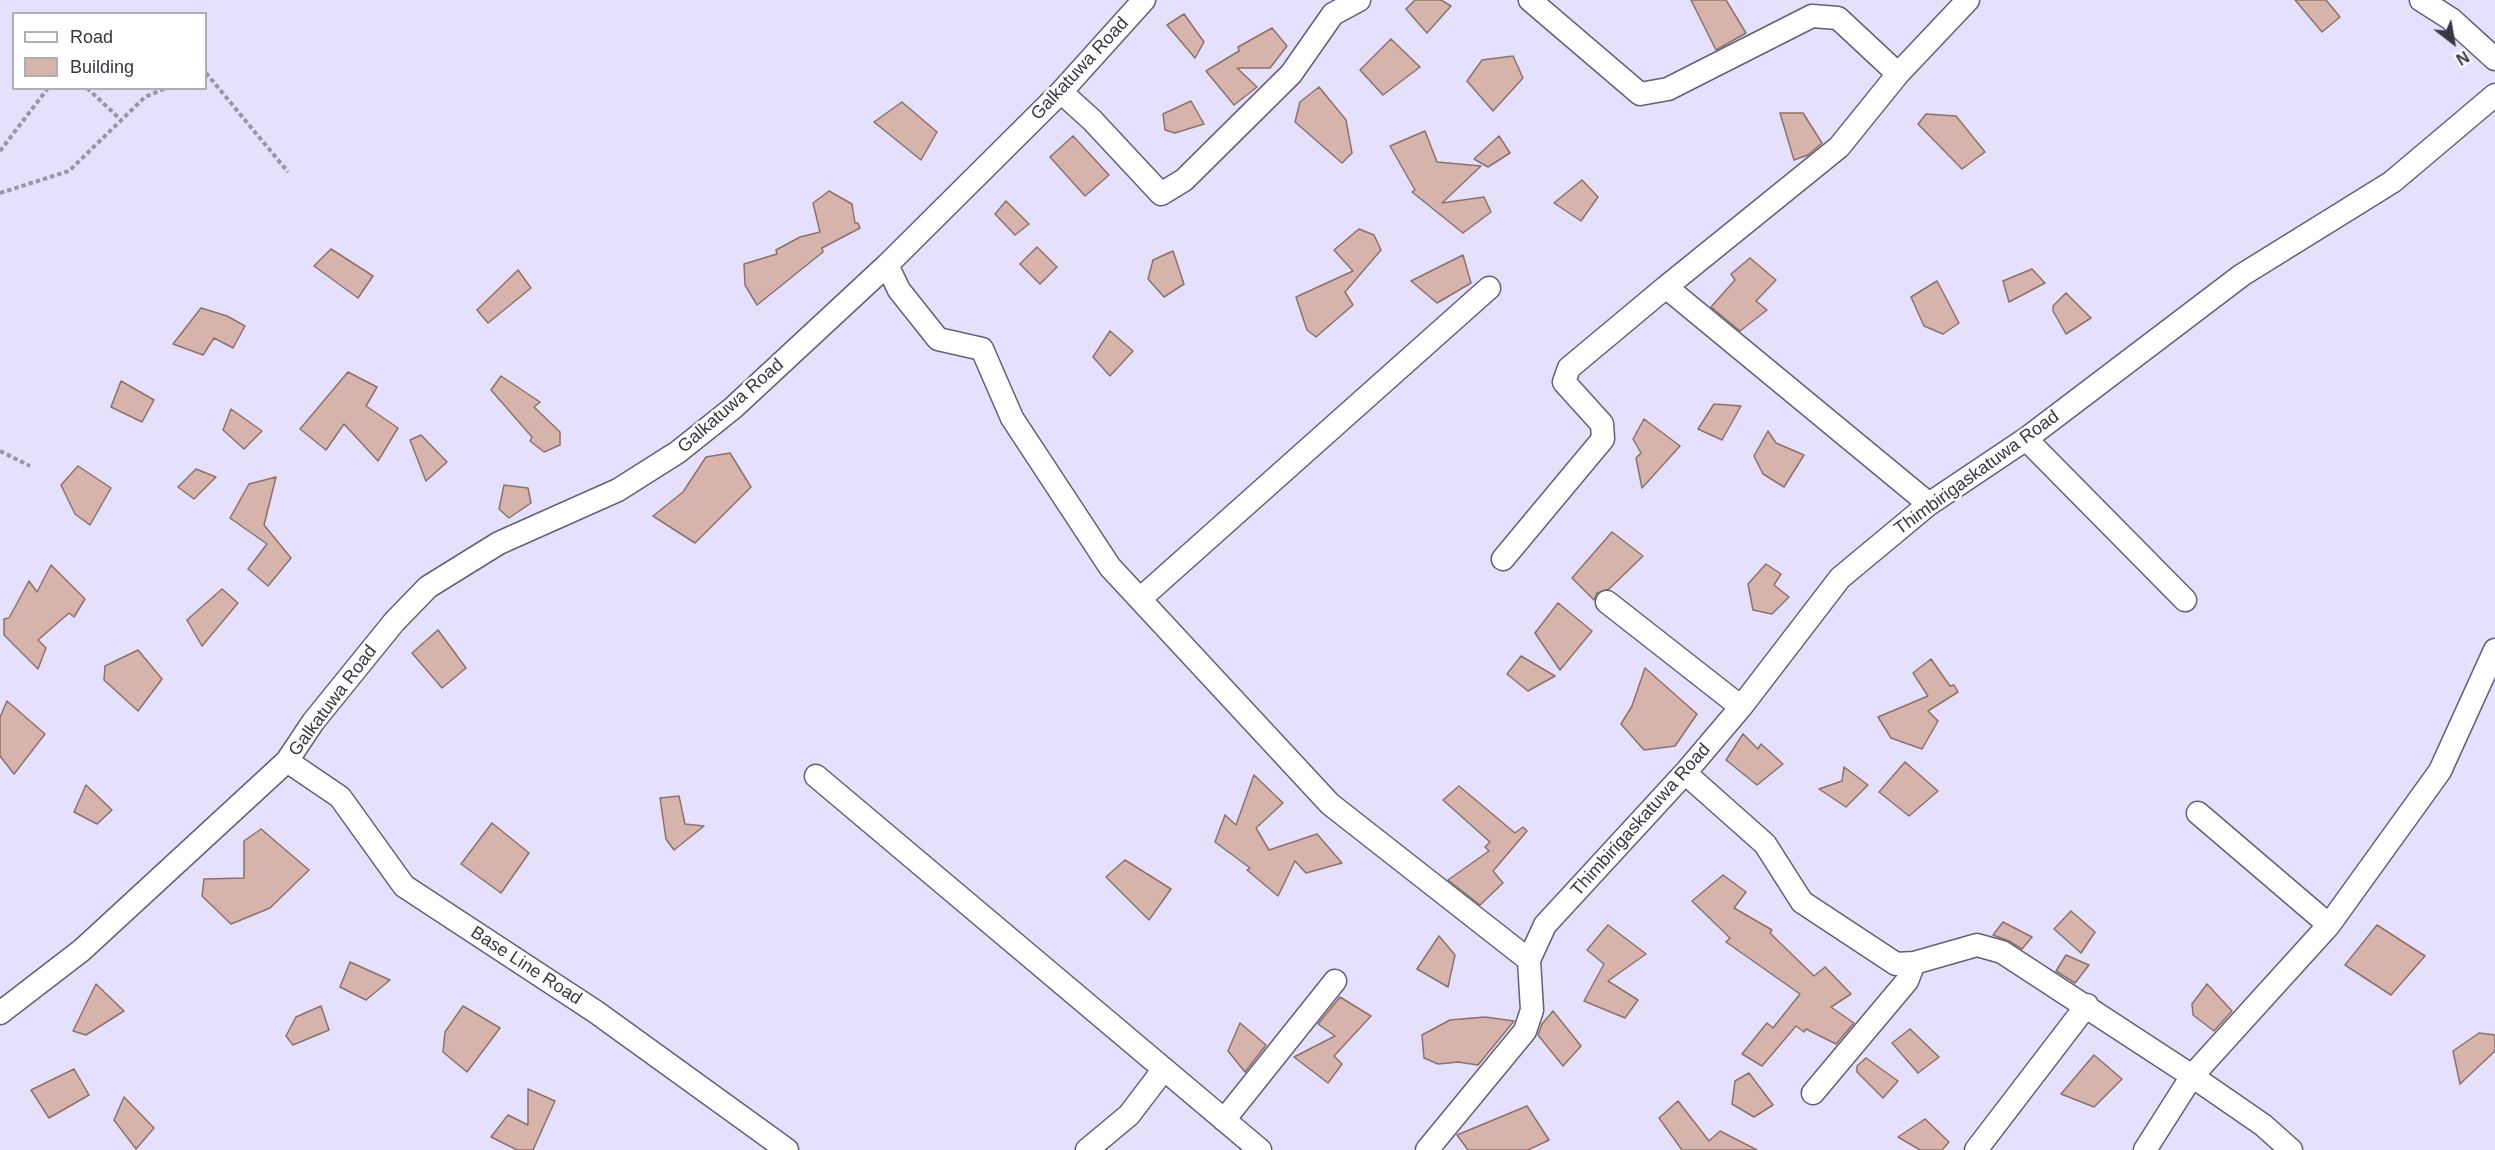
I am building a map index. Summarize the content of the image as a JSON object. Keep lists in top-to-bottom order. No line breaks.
{"streets":{"street":["Galkatuwa Road","Thimbirigaskatuwa Road","Base Line Road"]},"crossings":[["Galkatuwa Road","Base Line Road"]],"legend":["Road","Building"],"north":"bottom right"}
